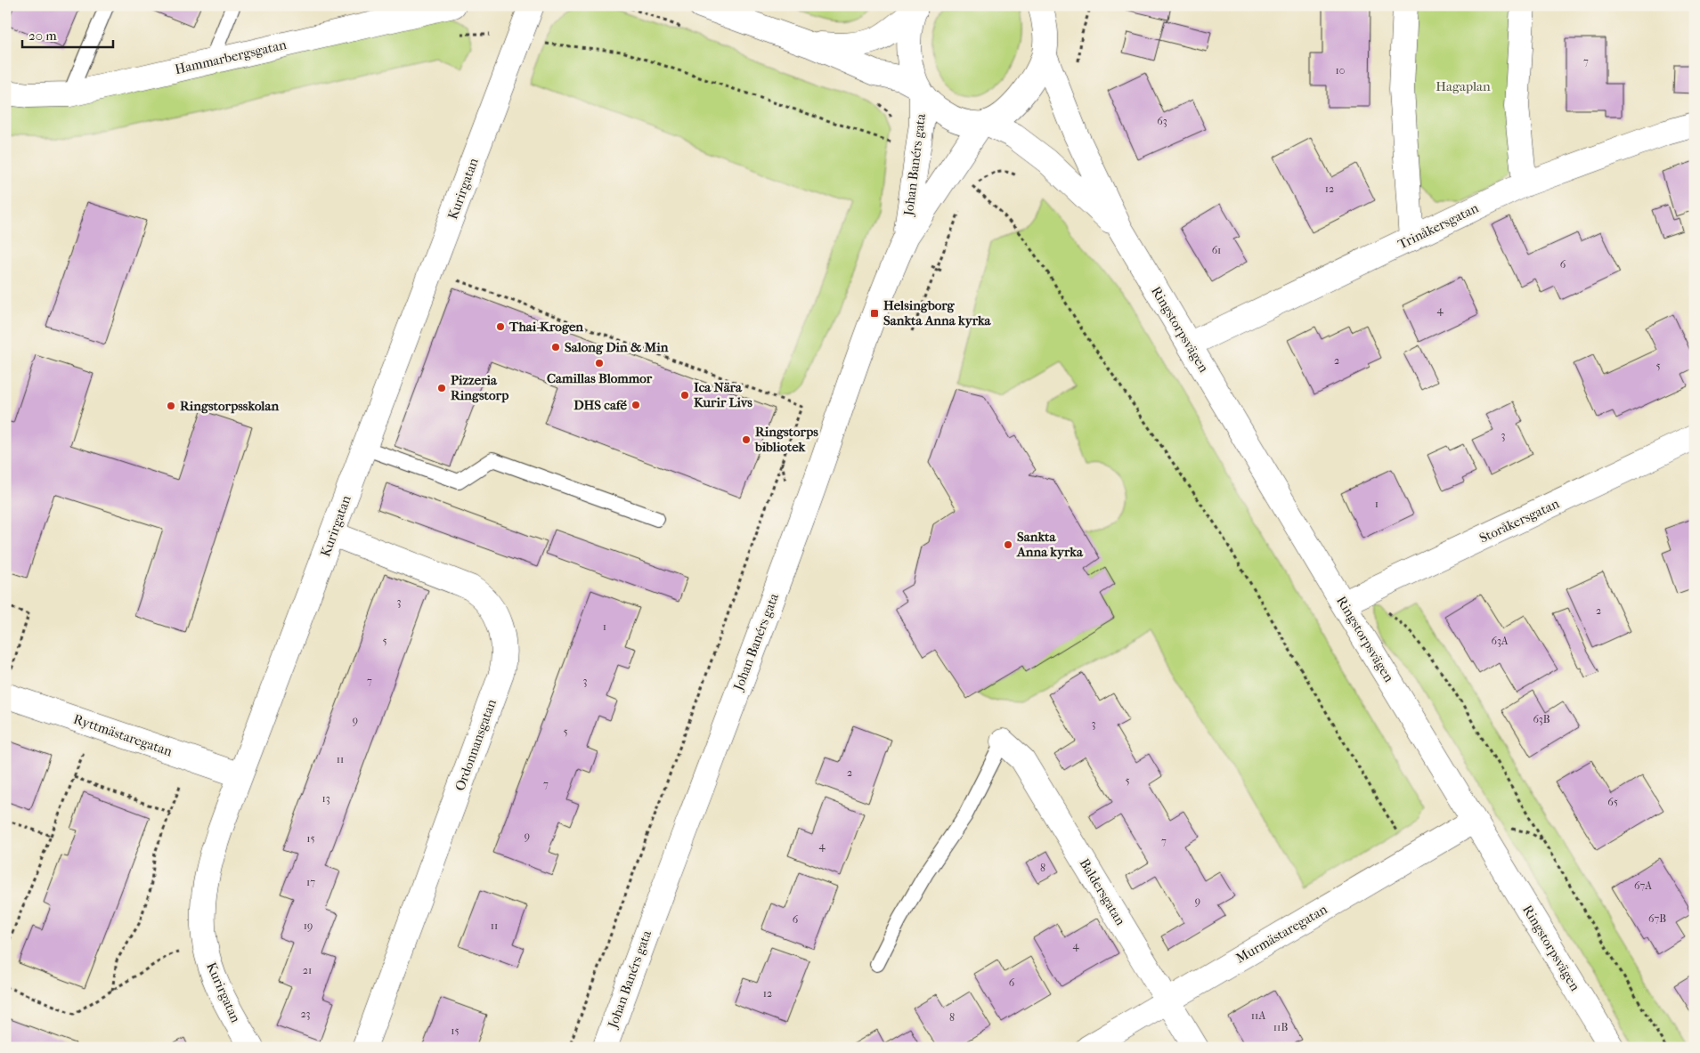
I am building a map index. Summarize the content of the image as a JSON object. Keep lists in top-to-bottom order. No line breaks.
{"streets":{"street":["Hammarbergsgatan","Johan Banérs gata","Kurirgatan","Trinåkersgatan","Ringstorpsvägen","Storåkersgatan","Ryttmästaregatan","Ordonnansgatan","Baldersgatan","Murmästaregatan"]},"crossings":[["Johan Banérs gata","Ringstorpsvägen"],["Kurirgatan","Ryttmästaregatan"],["Kurirgatan","Ordonnansgatan"],["Trinåkersgatan","Ringstorpsvägen"],["Ringstorpsvägen","Storåkersgatan"],["Ringstorpsvägen","Murmästaregatan"],["Baldersgatan","Murmästaregatan"]],"parks":["Hagaplan"],"places":{"transit":["Helsingborg Sankta Anna kyrka"],"other":["Thai-Krogen","Salong Din & Min","Camillas Blommor","Pizzeria Ringstorp","Ica Nära Kurir Livs","DHS café","Ringstorpsskolan","Ringstorps bibliotek","Sankta Anna kyrka"]},"house_numbers":["7","10","63","12","61","6","4","2","5","3","1","3","2","1","5","63A","7","3","63B","9","3","5","11","2","5","7","13","65","9","15","7","4","8","17","67A","9","67B","6","19","11","4","21","6","12","23","11A","8","11B","15"],"scale_bar":"20 m"}
